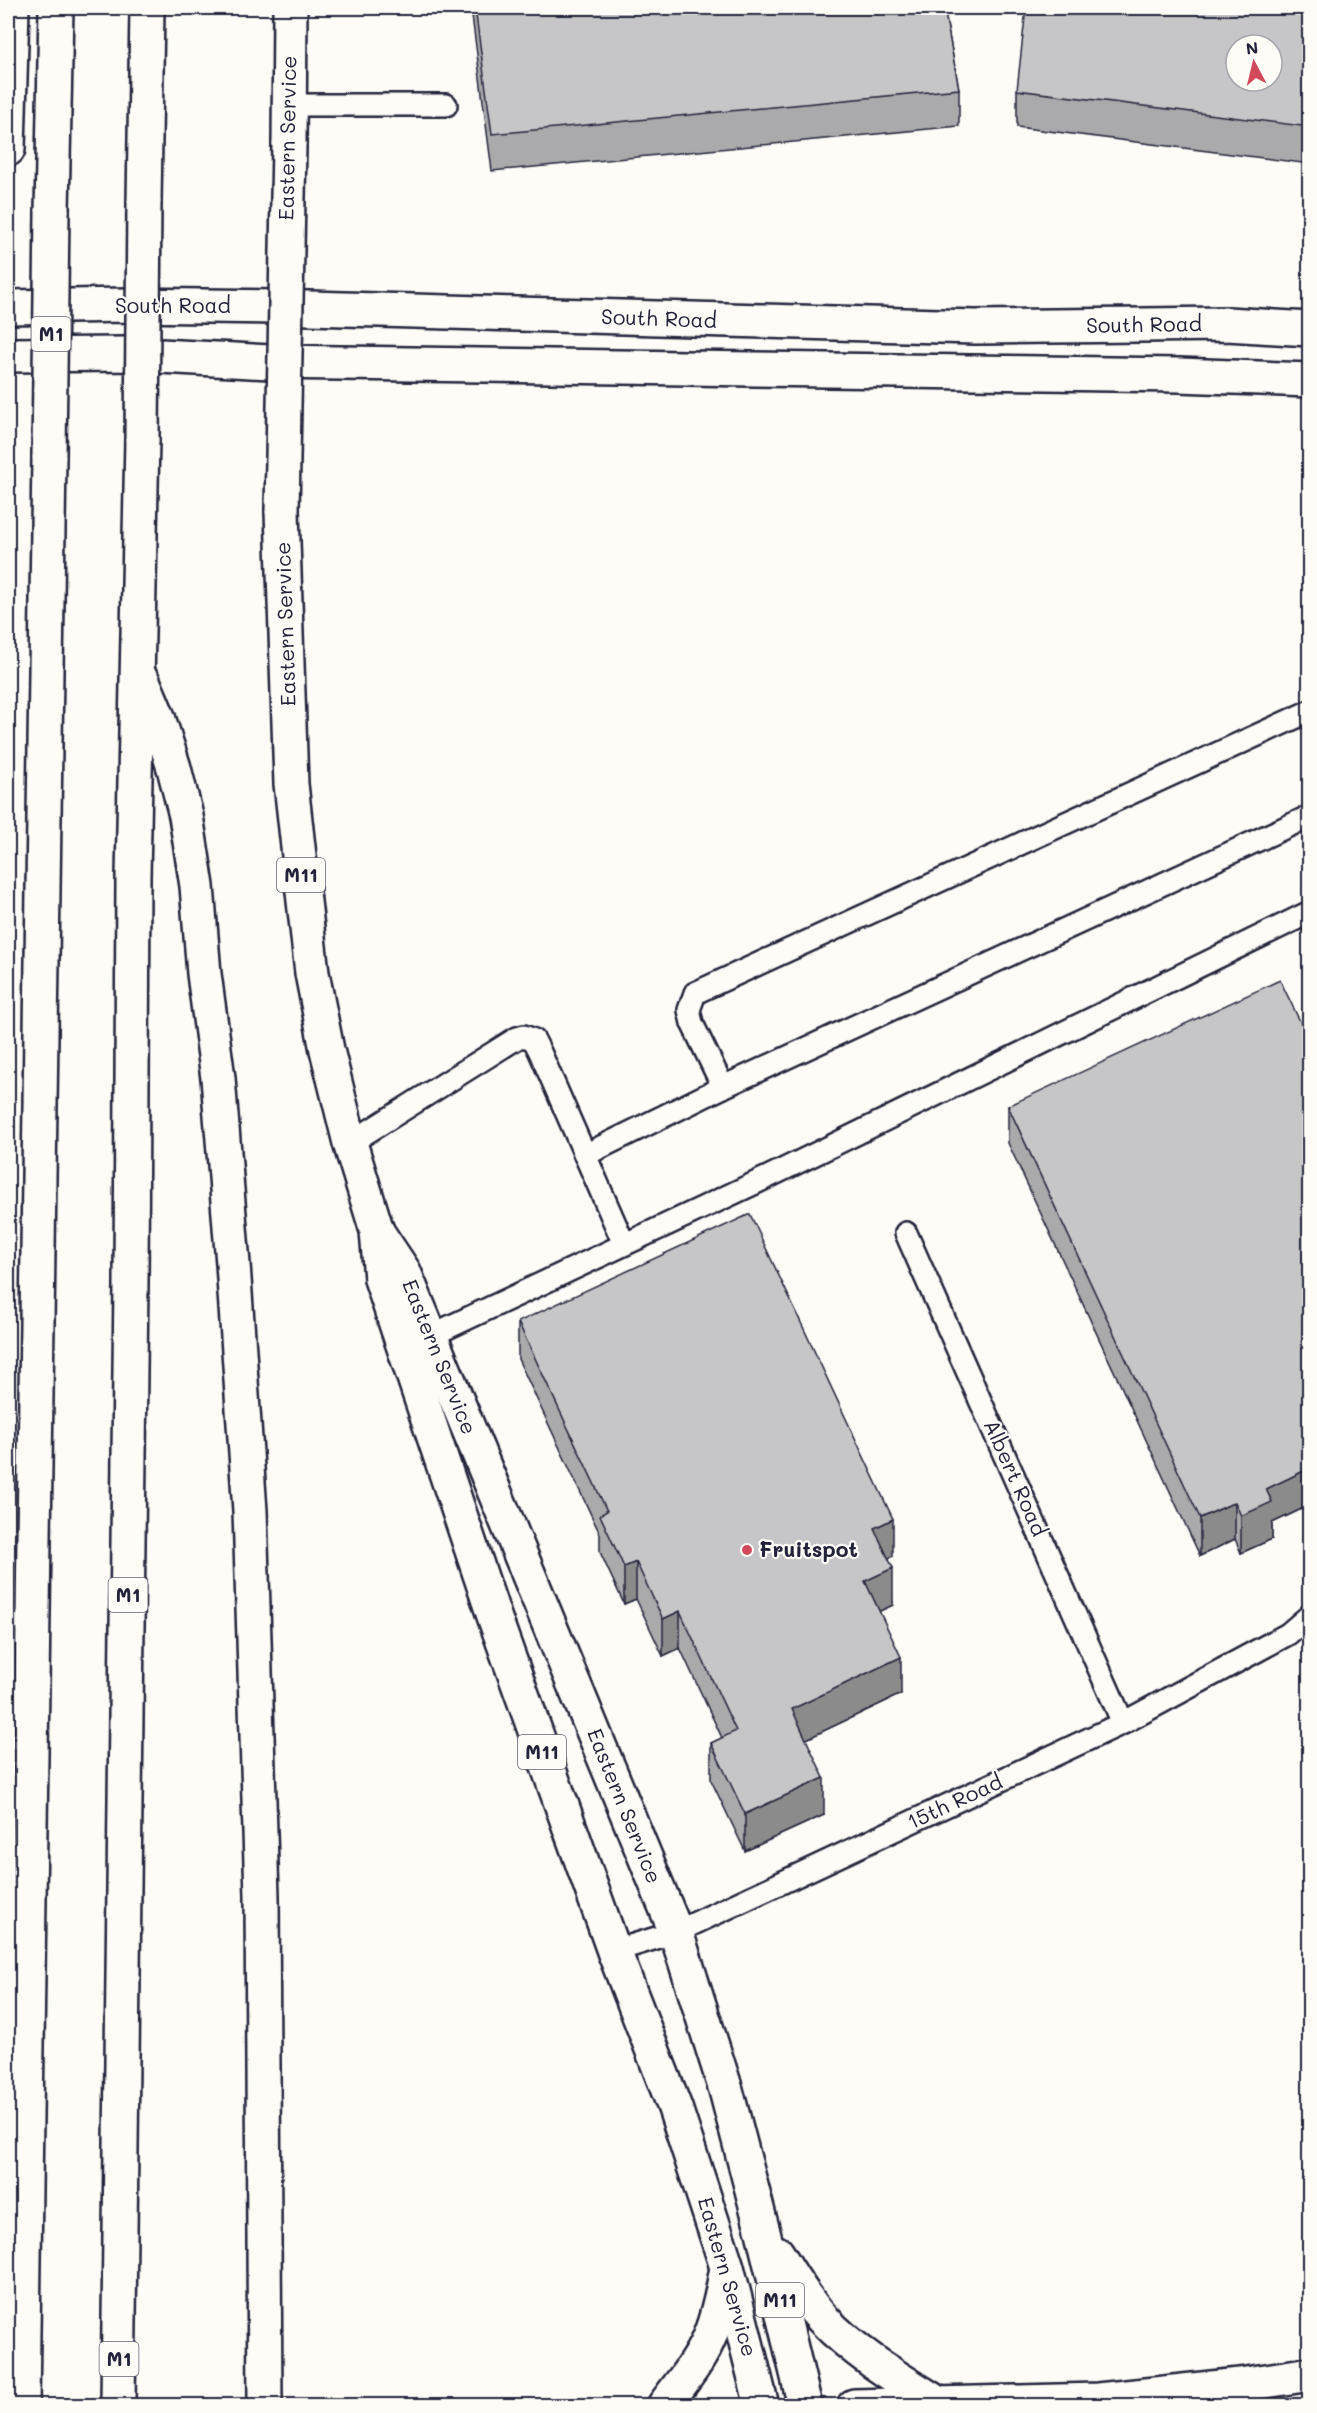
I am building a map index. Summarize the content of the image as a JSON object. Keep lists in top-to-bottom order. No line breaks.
{"streets":{"main road":["Eastern Service","South Road","M1","M11"],"lane":["Albert Road","15th Road"]},"crossings":[["Eastern Service","15th Road"],["Albert Road","15th Road"]],"places":["Fruitspot"],"north":"top"}
